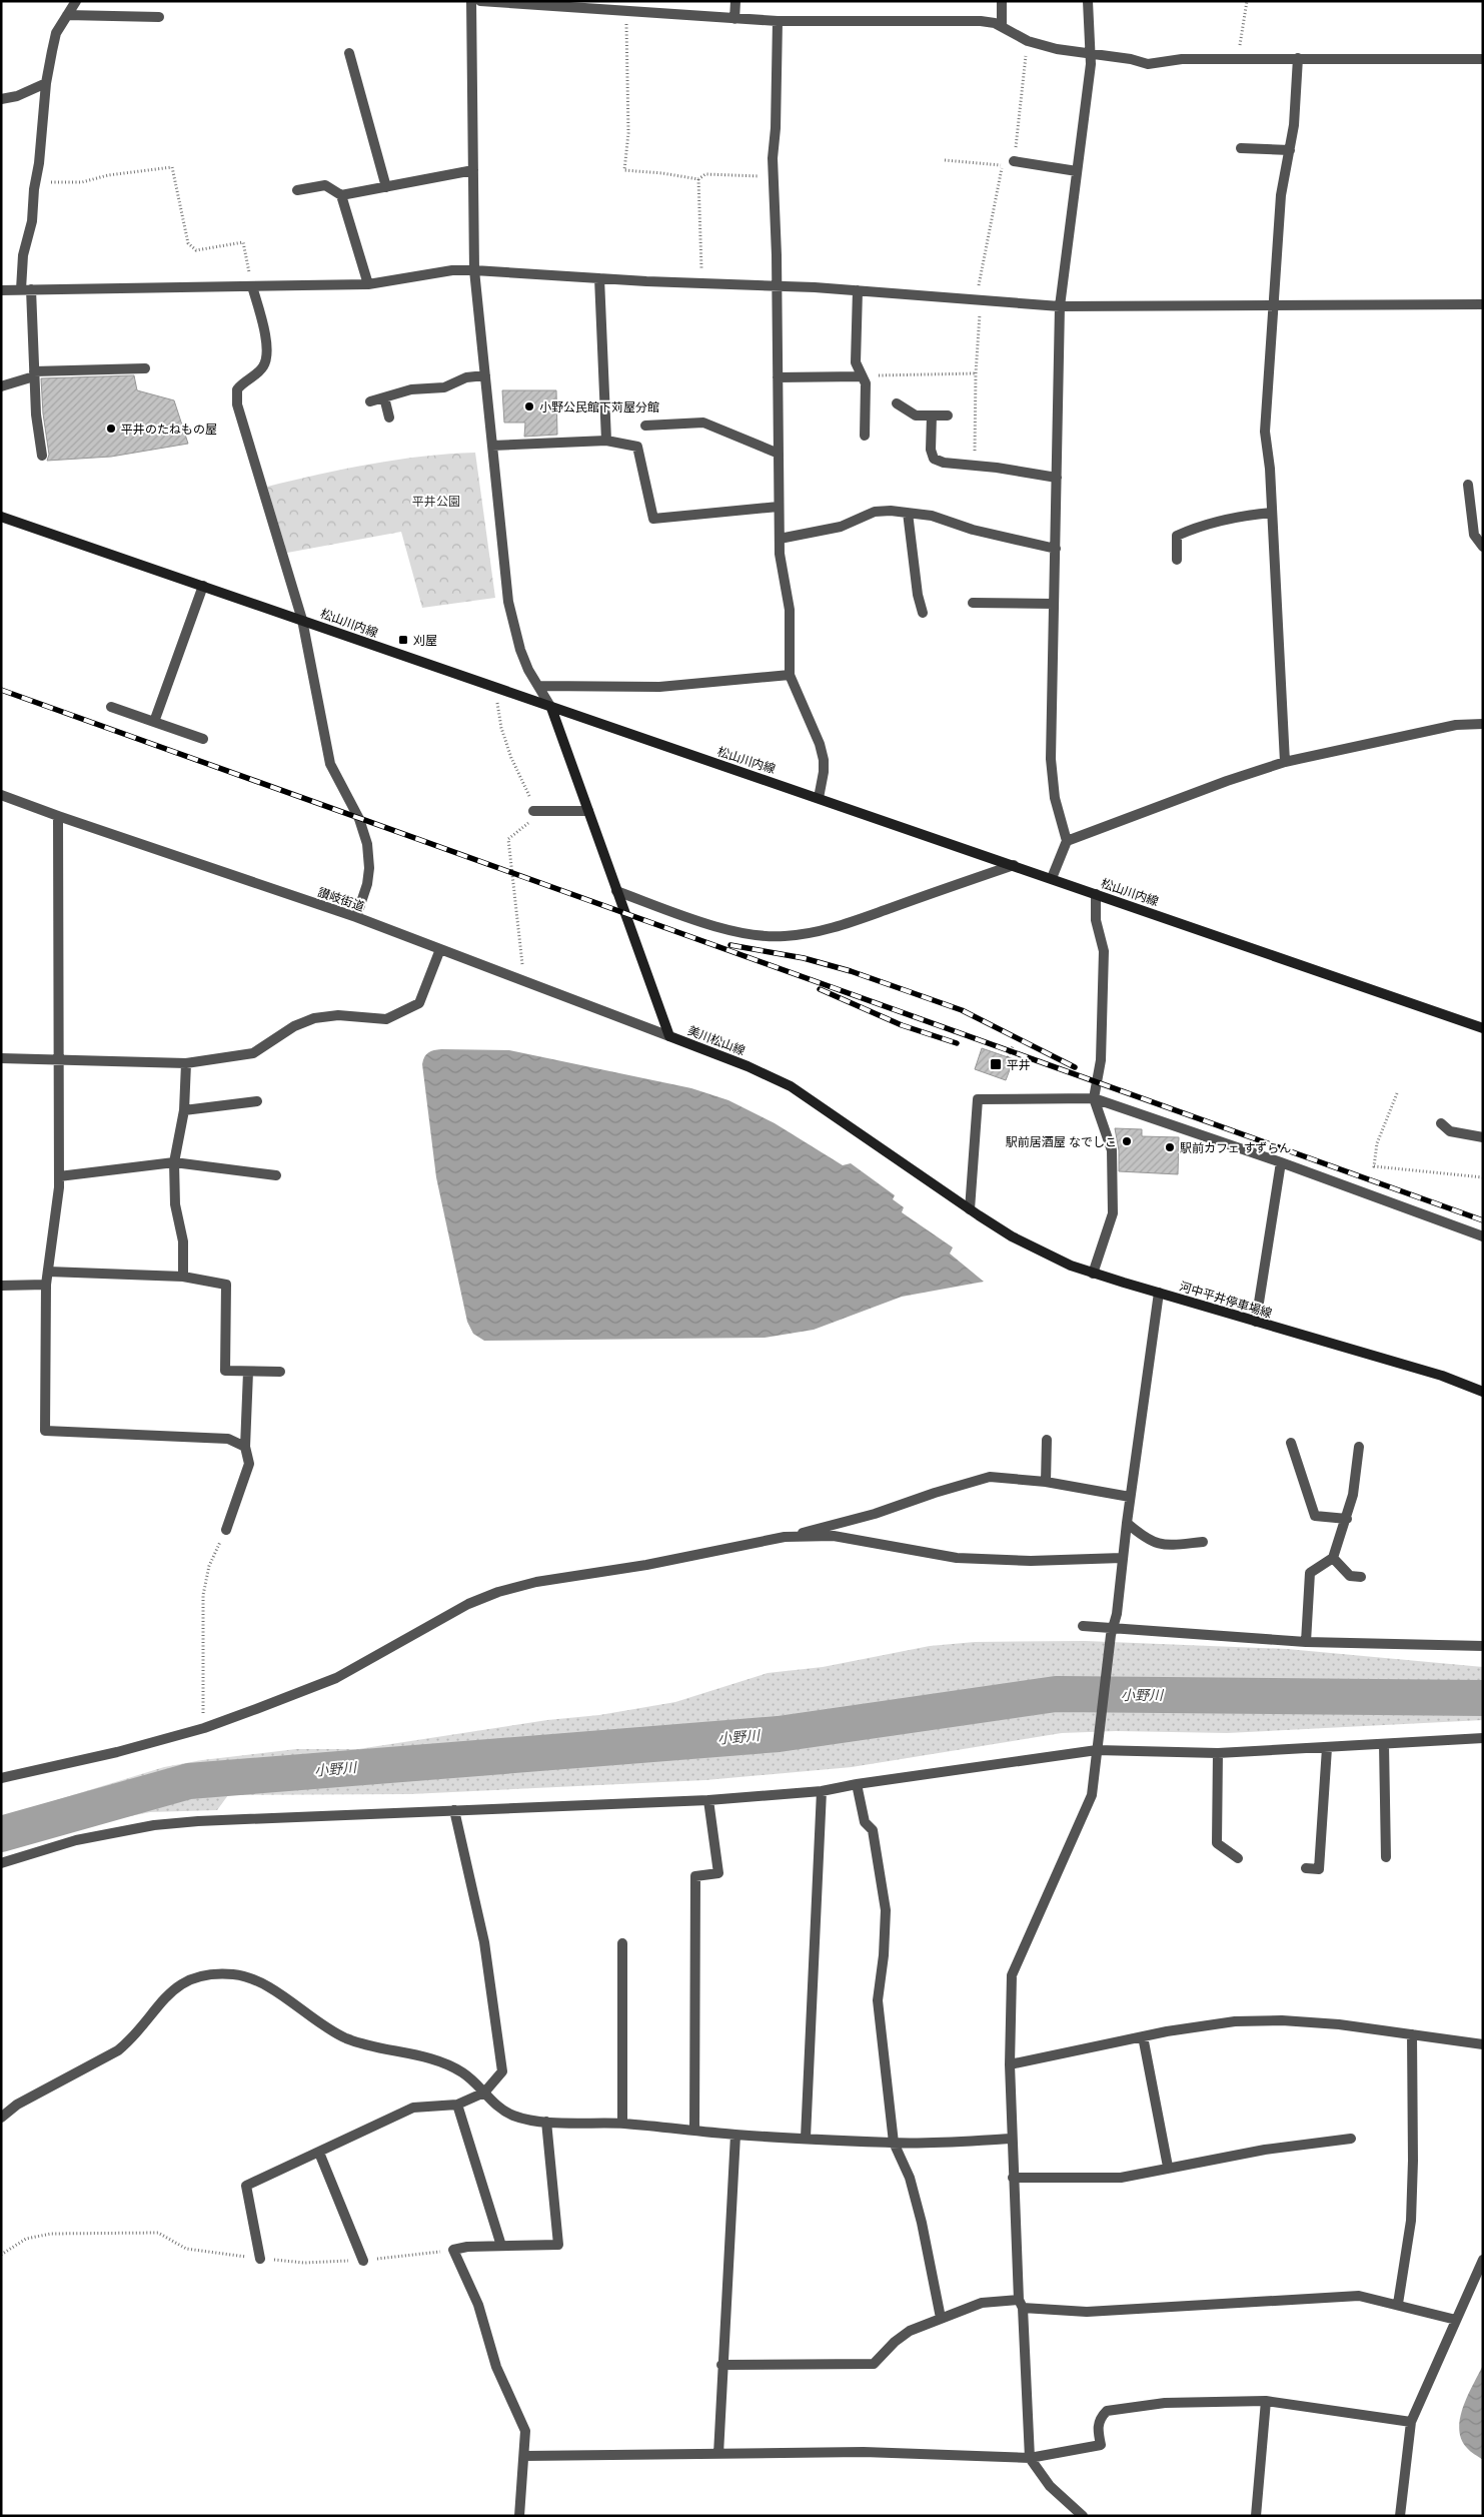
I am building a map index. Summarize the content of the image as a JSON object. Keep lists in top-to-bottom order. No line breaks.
{"streets":{"main road":["松山川内線","美川松山線","河中平井停車場線"],"street":["讃岐街道"]},"crossings":[["松山川内線","美川松山線"],["讃岐街道","美川松山線"],["美川松山線","河中平井停車場線"]],"water":["小野川"],"parks":["平井公園"],"places":{"other":["小野公民館下苅屋分館","平井のたねもの屋","駅前居酒屋 なでしこ","駅前カフェ すずらん"],"transit":["刈屋","平井"]}}
